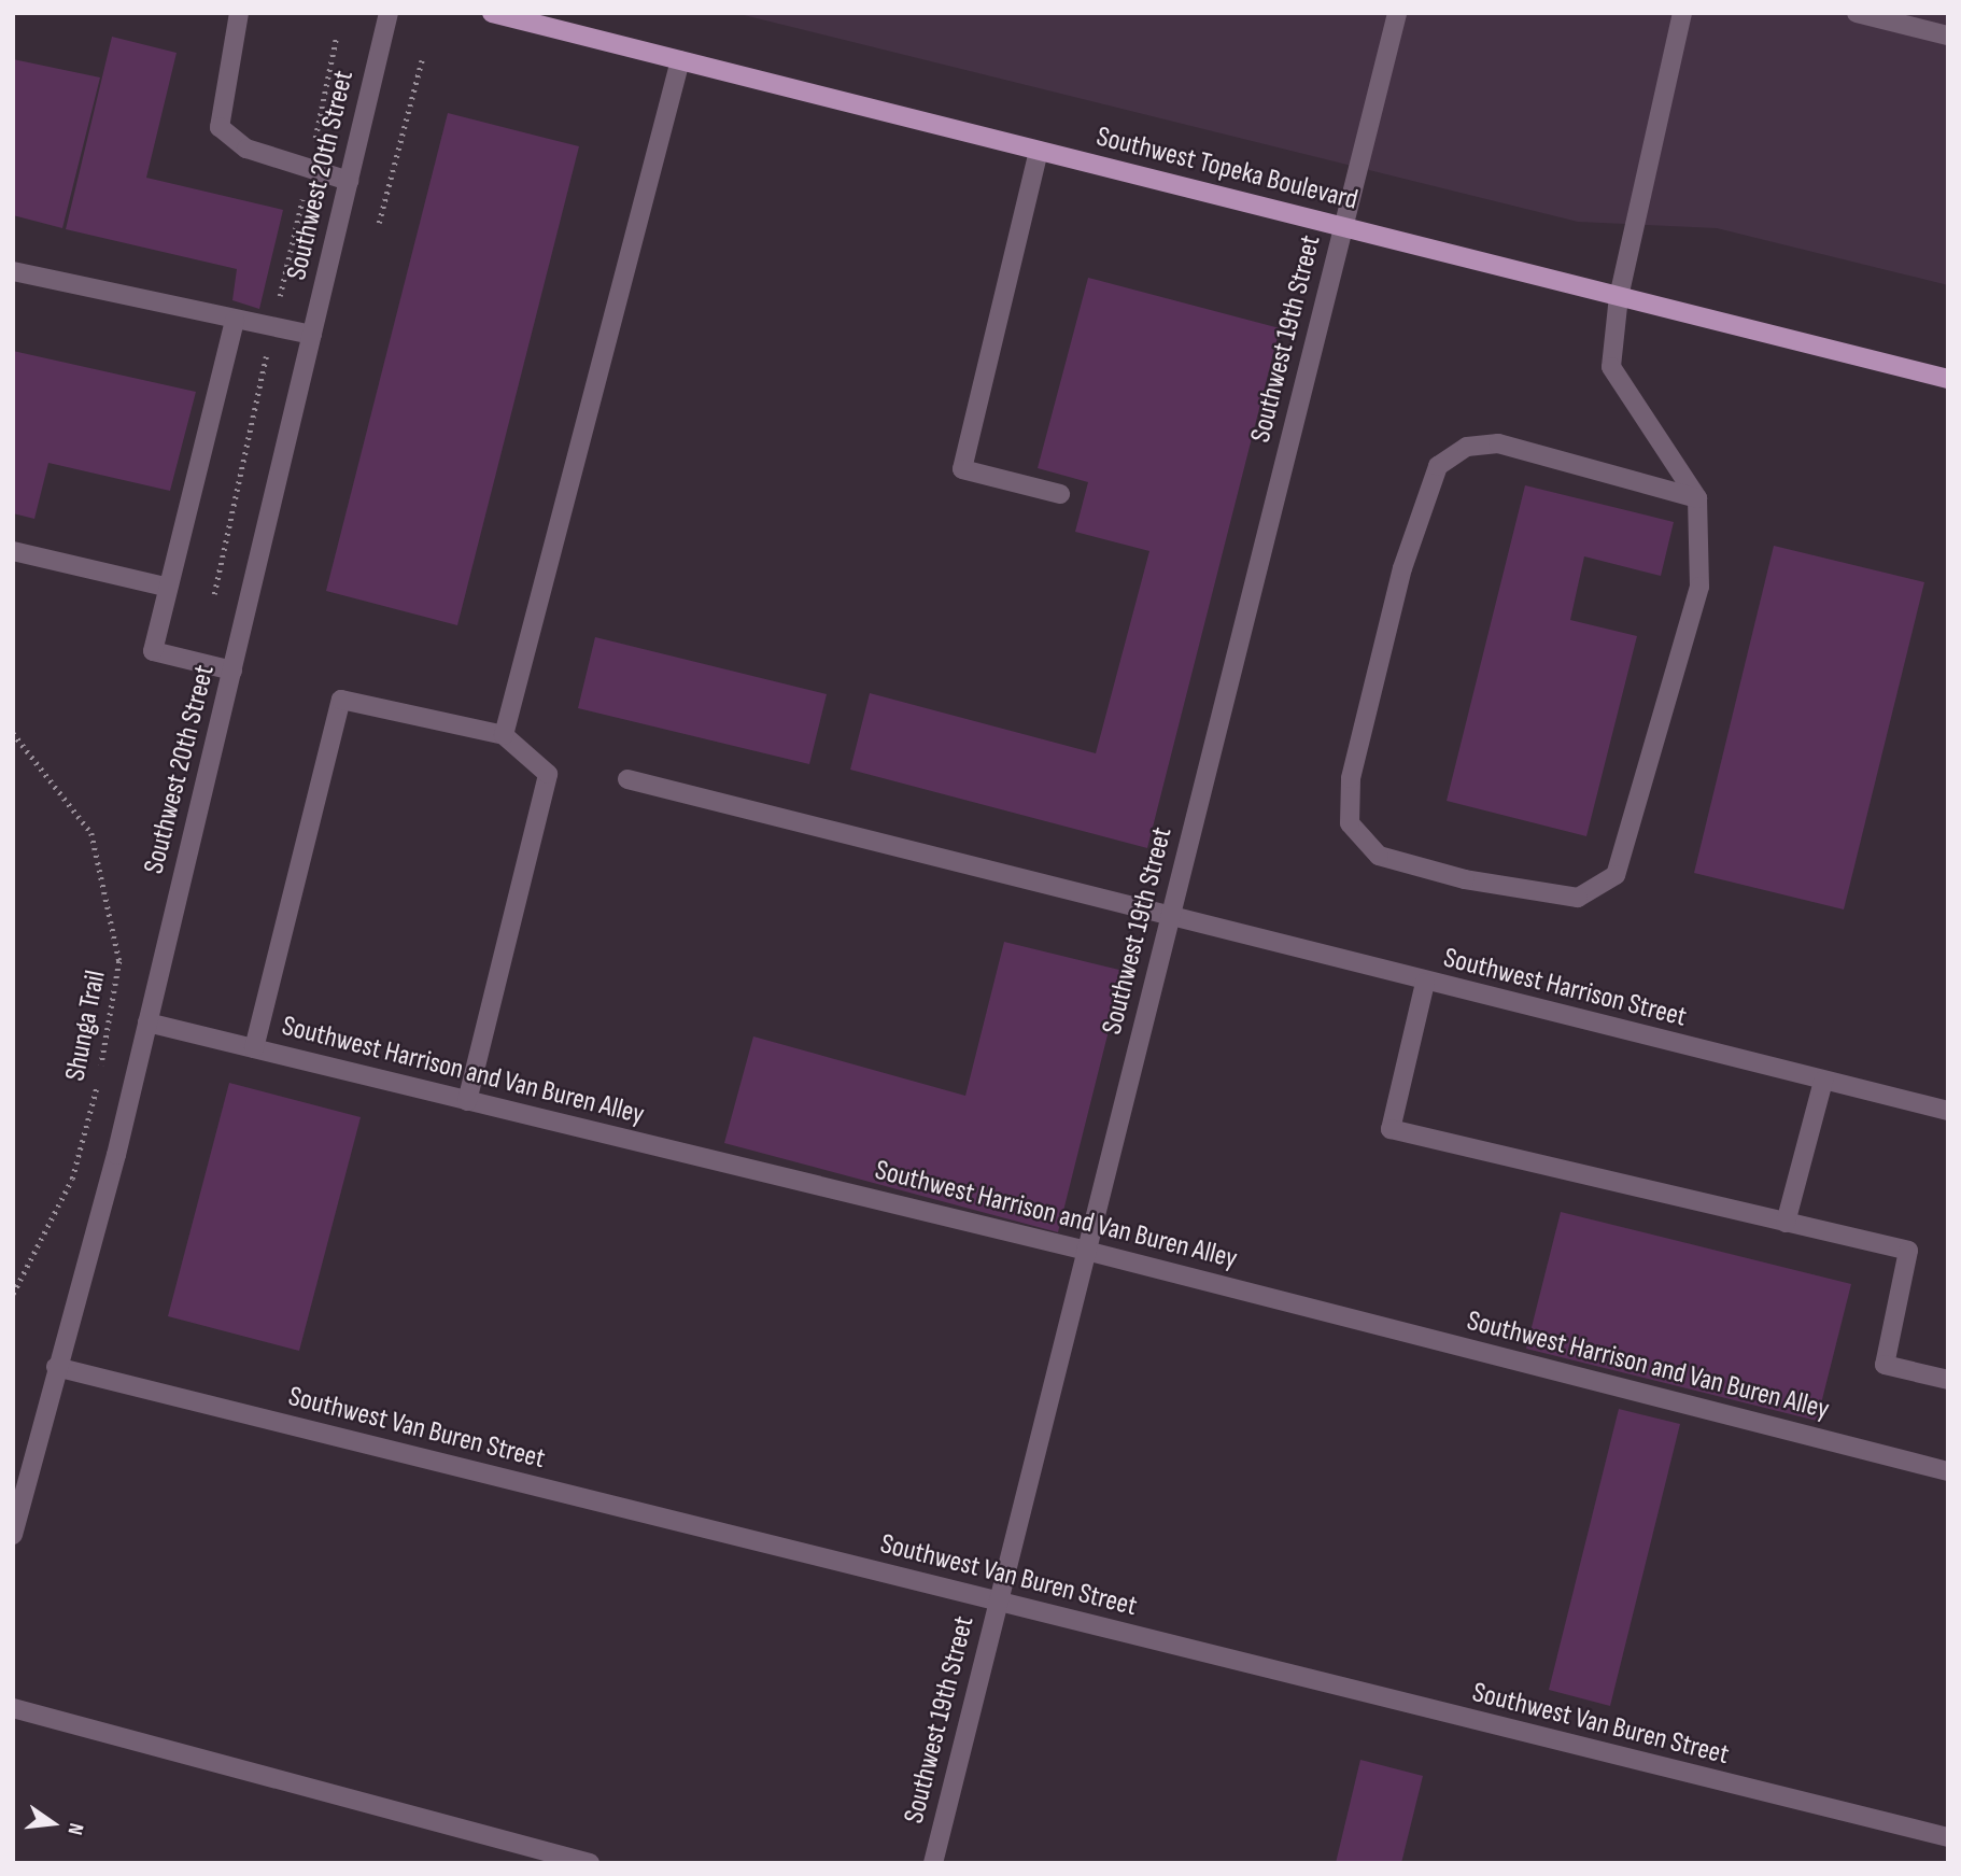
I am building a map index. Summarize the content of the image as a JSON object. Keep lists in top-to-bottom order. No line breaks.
{"streets":{"main road":["Southwest Topeka Boulevard"],"street":["Southwest 20th Street","Southwest 19th Street","Southwest Harrison Street","Southwest Harrison and Van Buren Alley","Southwest Van Buren Street"],"path":["Shunga Trail"]},"crossings":[["Southwest Topeka Boulevard","Southwest 19th Street"],["Southwest 20th Street","Southwest Harrison and Van Buren Alley"],["Southwest 20th Street","Southwest Van Buren Street"],["Southwest 19th Street","Southwest Harrison Street"],["Southwest 19th Street","Southwest Harrison and Van Buren Alley"],["Southwest 19th Street","Southwest Van Buren Street"]],"north":"right"}
